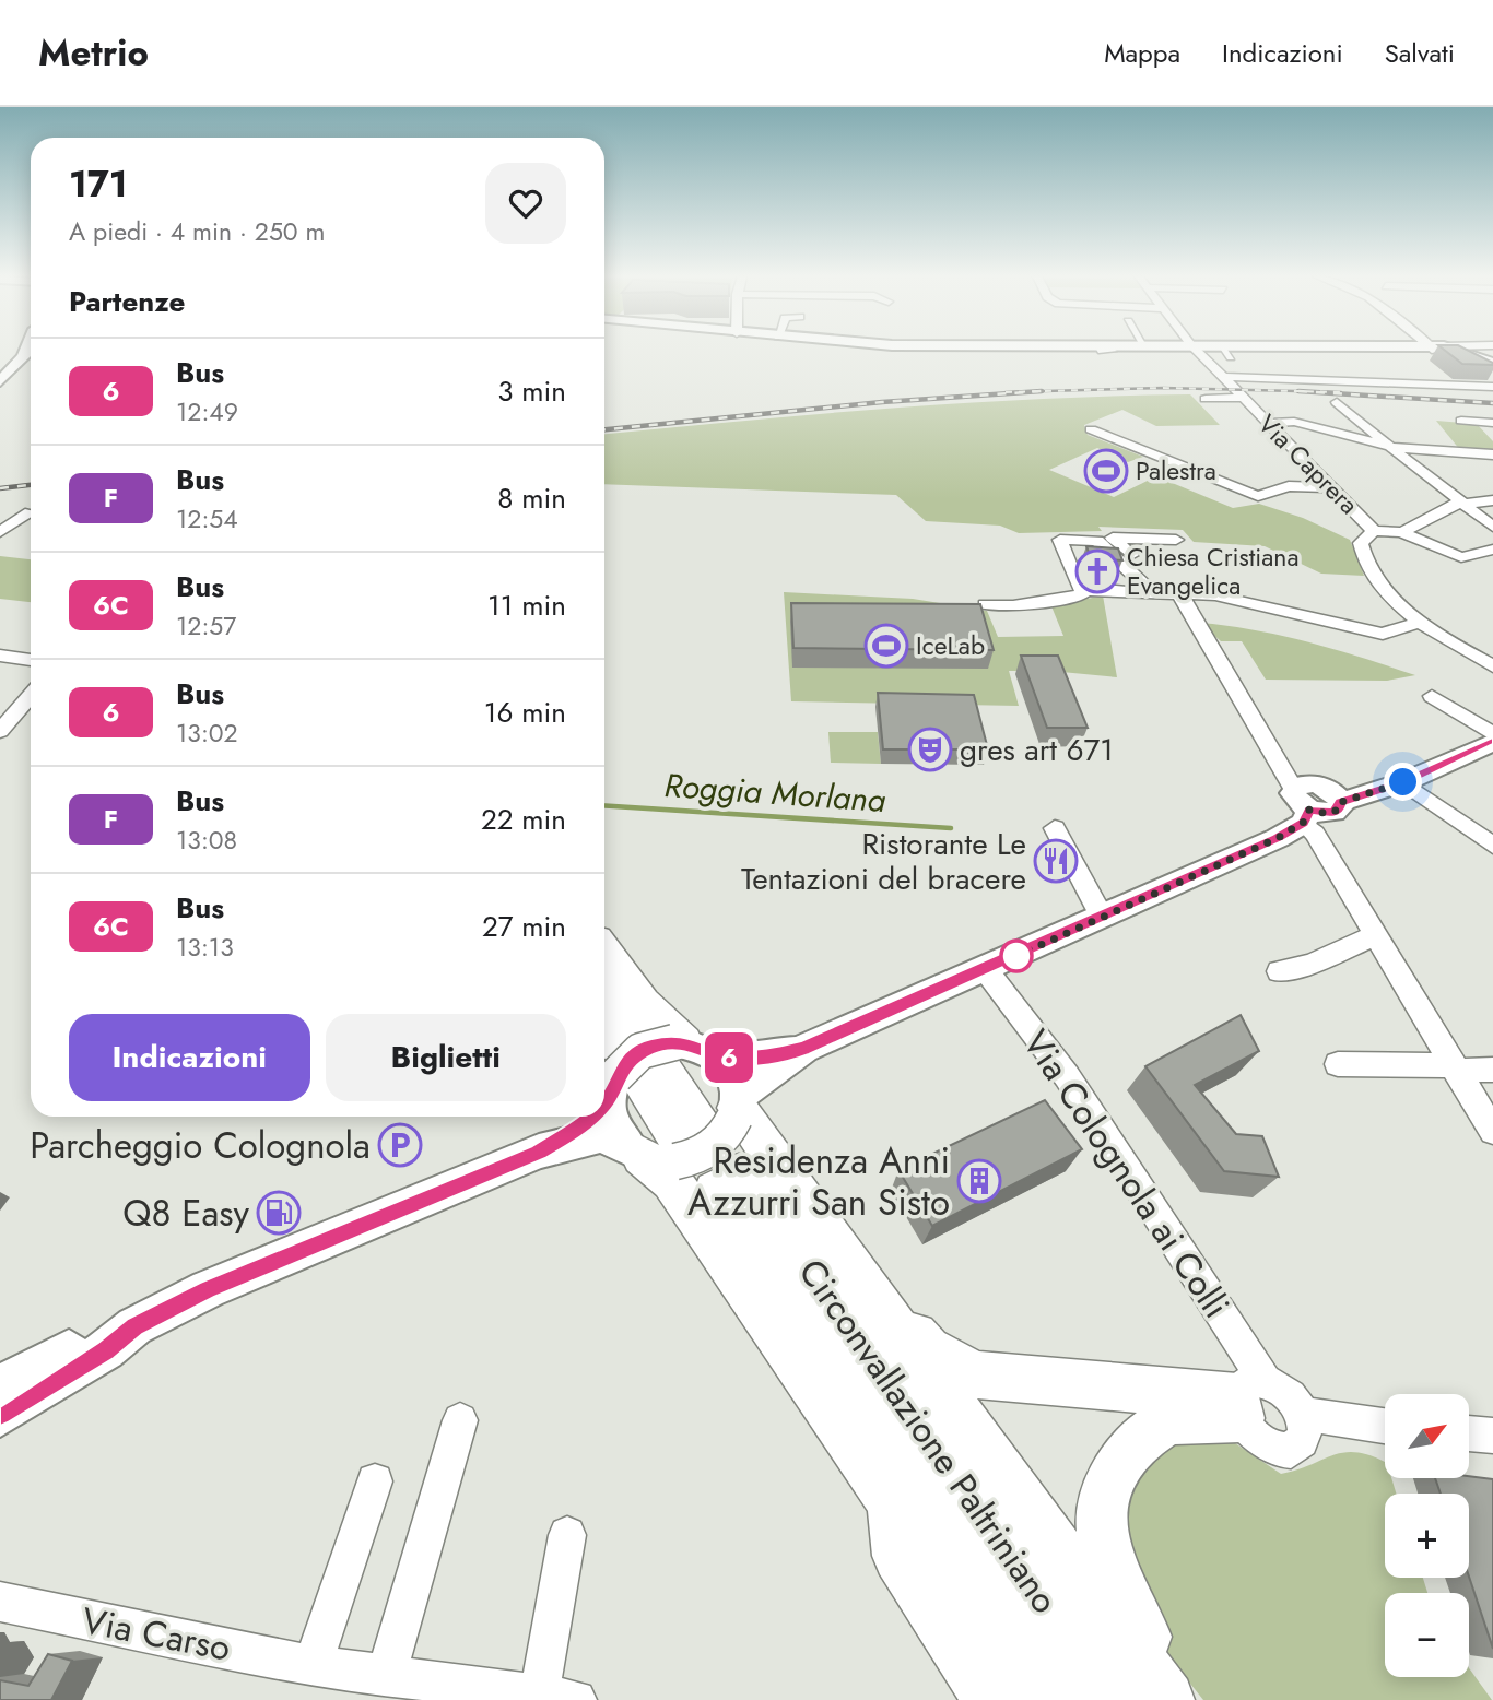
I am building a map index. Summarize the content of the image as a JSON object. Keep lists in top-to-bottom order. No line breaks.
{"streets":{"highway":["Circonvallazione Paltriniano"],"street":["Via Caprera","Via Colognola ai Colli","Via Carso"]},"water":["Roggia Morlana"],"places":{"sports":["Palestra","IceLab"],"church":["Chiesa Cristiana Evangelica"],"theatre":["gres art 671"],"restaurant":["Ristorante Le Tentazioni del bracere"],"parking":["Parcheggio Colognola"],"building":["Residenza Anni Azzurri San Sisto"],"fuel station":["Q8 Easy"]},"lines":["bus line 6"],"north":"top right","page":{"header":"Metrio","nav":["Mappa","Indicazioni","Salvati"],"on_map":"6","heading":[["171","A piedi · 4 min · 250 m"],"Partenze"],"list":[{"mark":"6","name":"Bus","note":"12:49","value":"3 min"},{"mark":"F","name":"Bus","note":"12:54","value":"8 min"},{"mark":"6C","name":"Bus","note":"12:57","value":"11 min"},{"mark":"6","name":"Bus","note":"13:02","value":"16 min"},{"mark":"F","name":"Bus","note":"13:08","value":"22 min"},{"mark":"6C","name":"Bus","note":"13:13","value":"27 min"}],"buttons":["Indicazioni","Biglietti"],"map_buttons":["+","−"]}}
